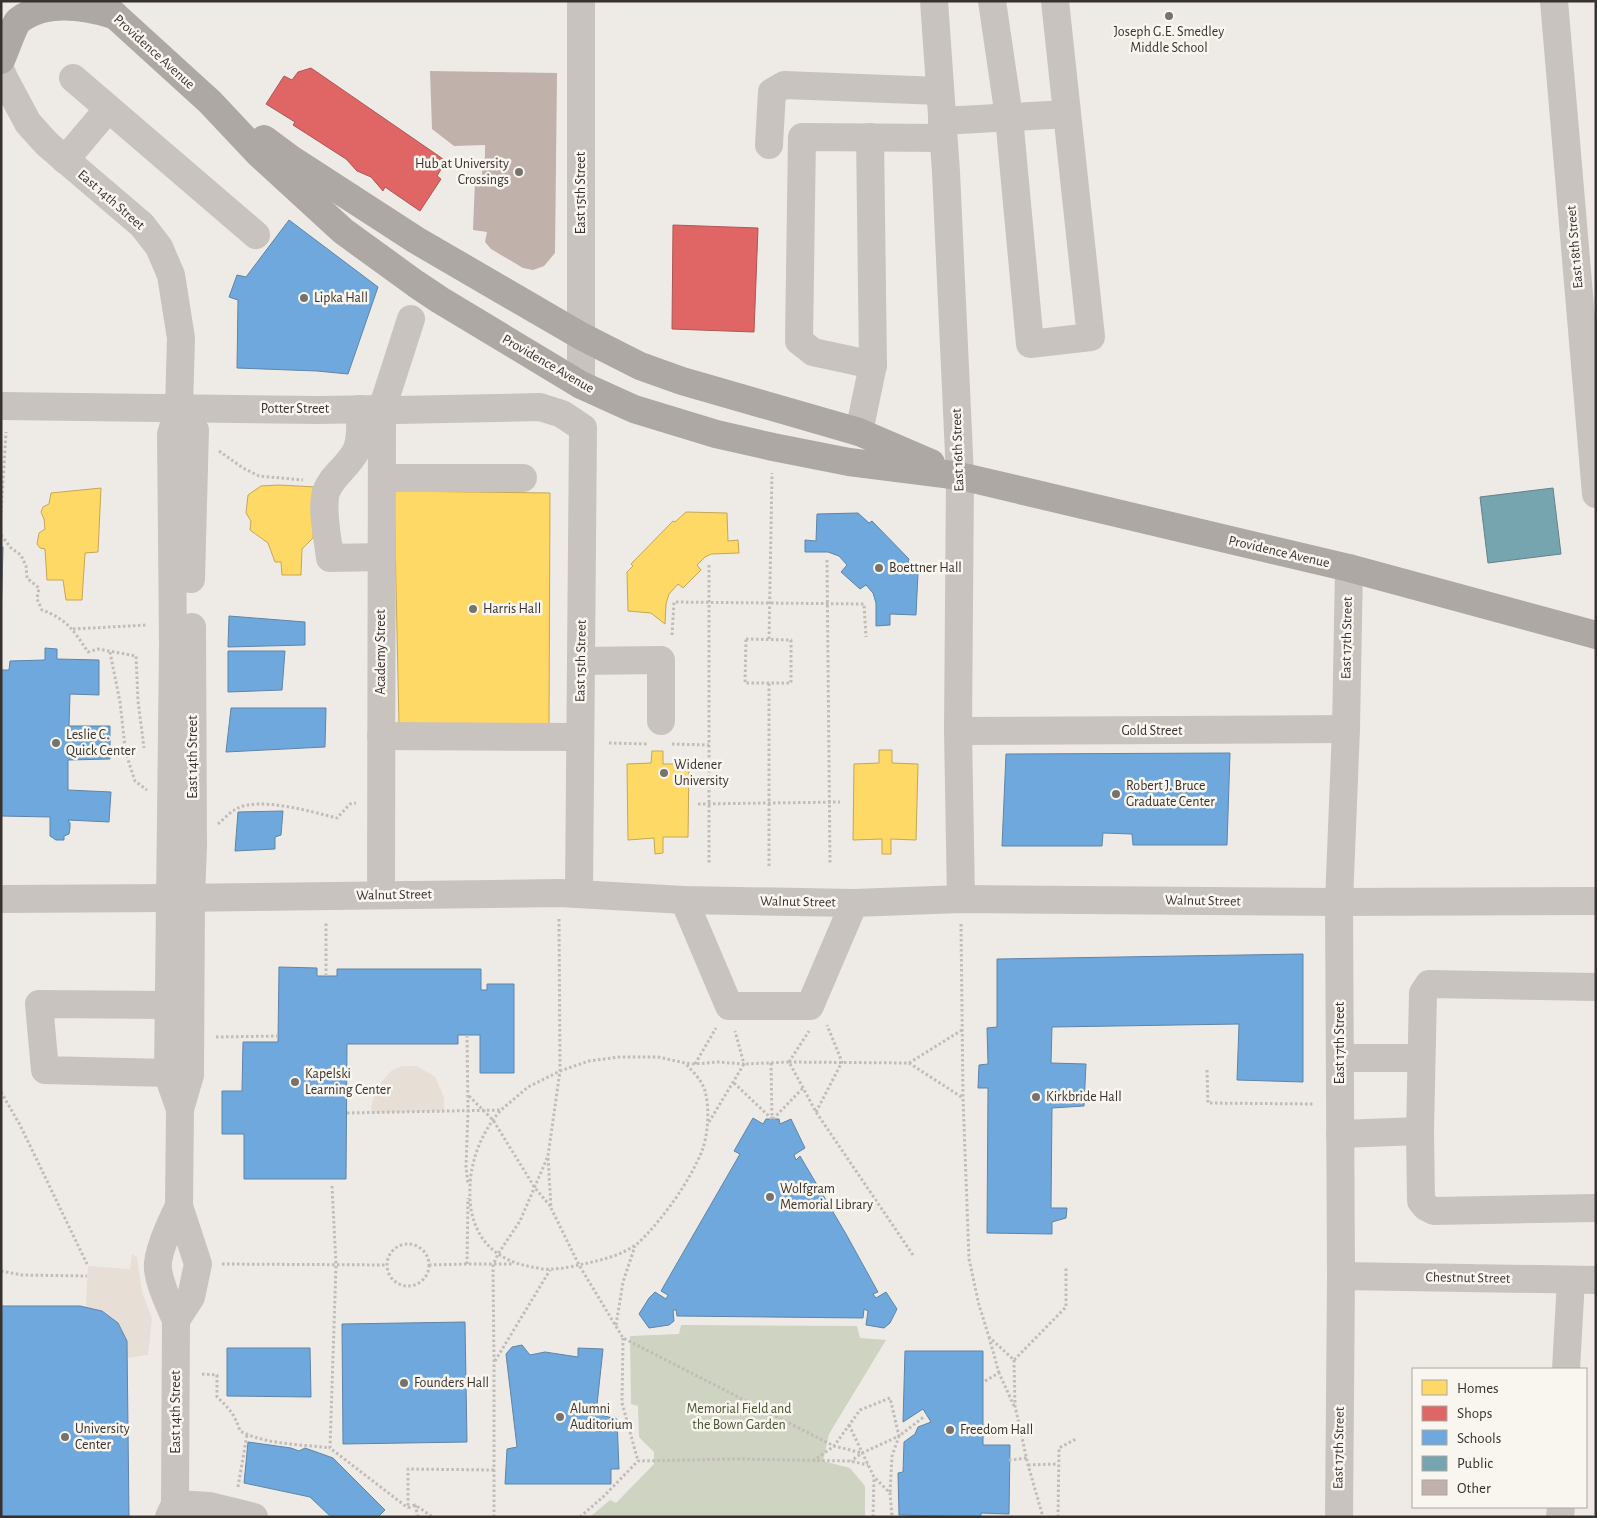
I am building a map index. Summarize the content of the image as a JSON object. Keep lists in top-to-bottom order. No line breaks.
{"streets":{"main road":["Providence Avenue"],"street":["East 15th Street","East 14th Street","East 18th Street","Potter Street","East 16th Street","East 17th Street","Academy Street","Gold Street","Walnut Street","Chestnut Street"]},"crossings":[["Providence Avenue","East 15th Street"],["Providence Avenue","East 16th Street"],["Providence Avenue","East 17th Street"],["East 15th Street","Potter Street"],["East 15th Street","Walnut Street"],["East 14th Street","Potter Street"],["East 14th Street","Walnut Street"],["Potter Street","Academy Street"],["East 16th Street","Gold Street"],["East 16th Street","Walnut Street"],["East 17th Street","Gold Street"],["East 17th Street","Walnut Street"],["East 17th Street","Chestnut Street"],["Academy Street","Walnut Street"]],"parks":["Memorial Field and the Bown Garden"],"places":["Joseph G.E. Smedley Middle School","Hub at University Crossings","Lipka Hall","Boettner Hall","Harris Hall","Leslie C. Quick Center","Widener University","Robert J. Bruce Graduate Center","Kapelski Learning Center","Kirkbride Hall","Wolfgram Memorial Library","Founders Hall","Alumni Auditorium","Freedom Hall","University Center"],"legend":["Homes","Shops","Schools","Public","Other"]}
